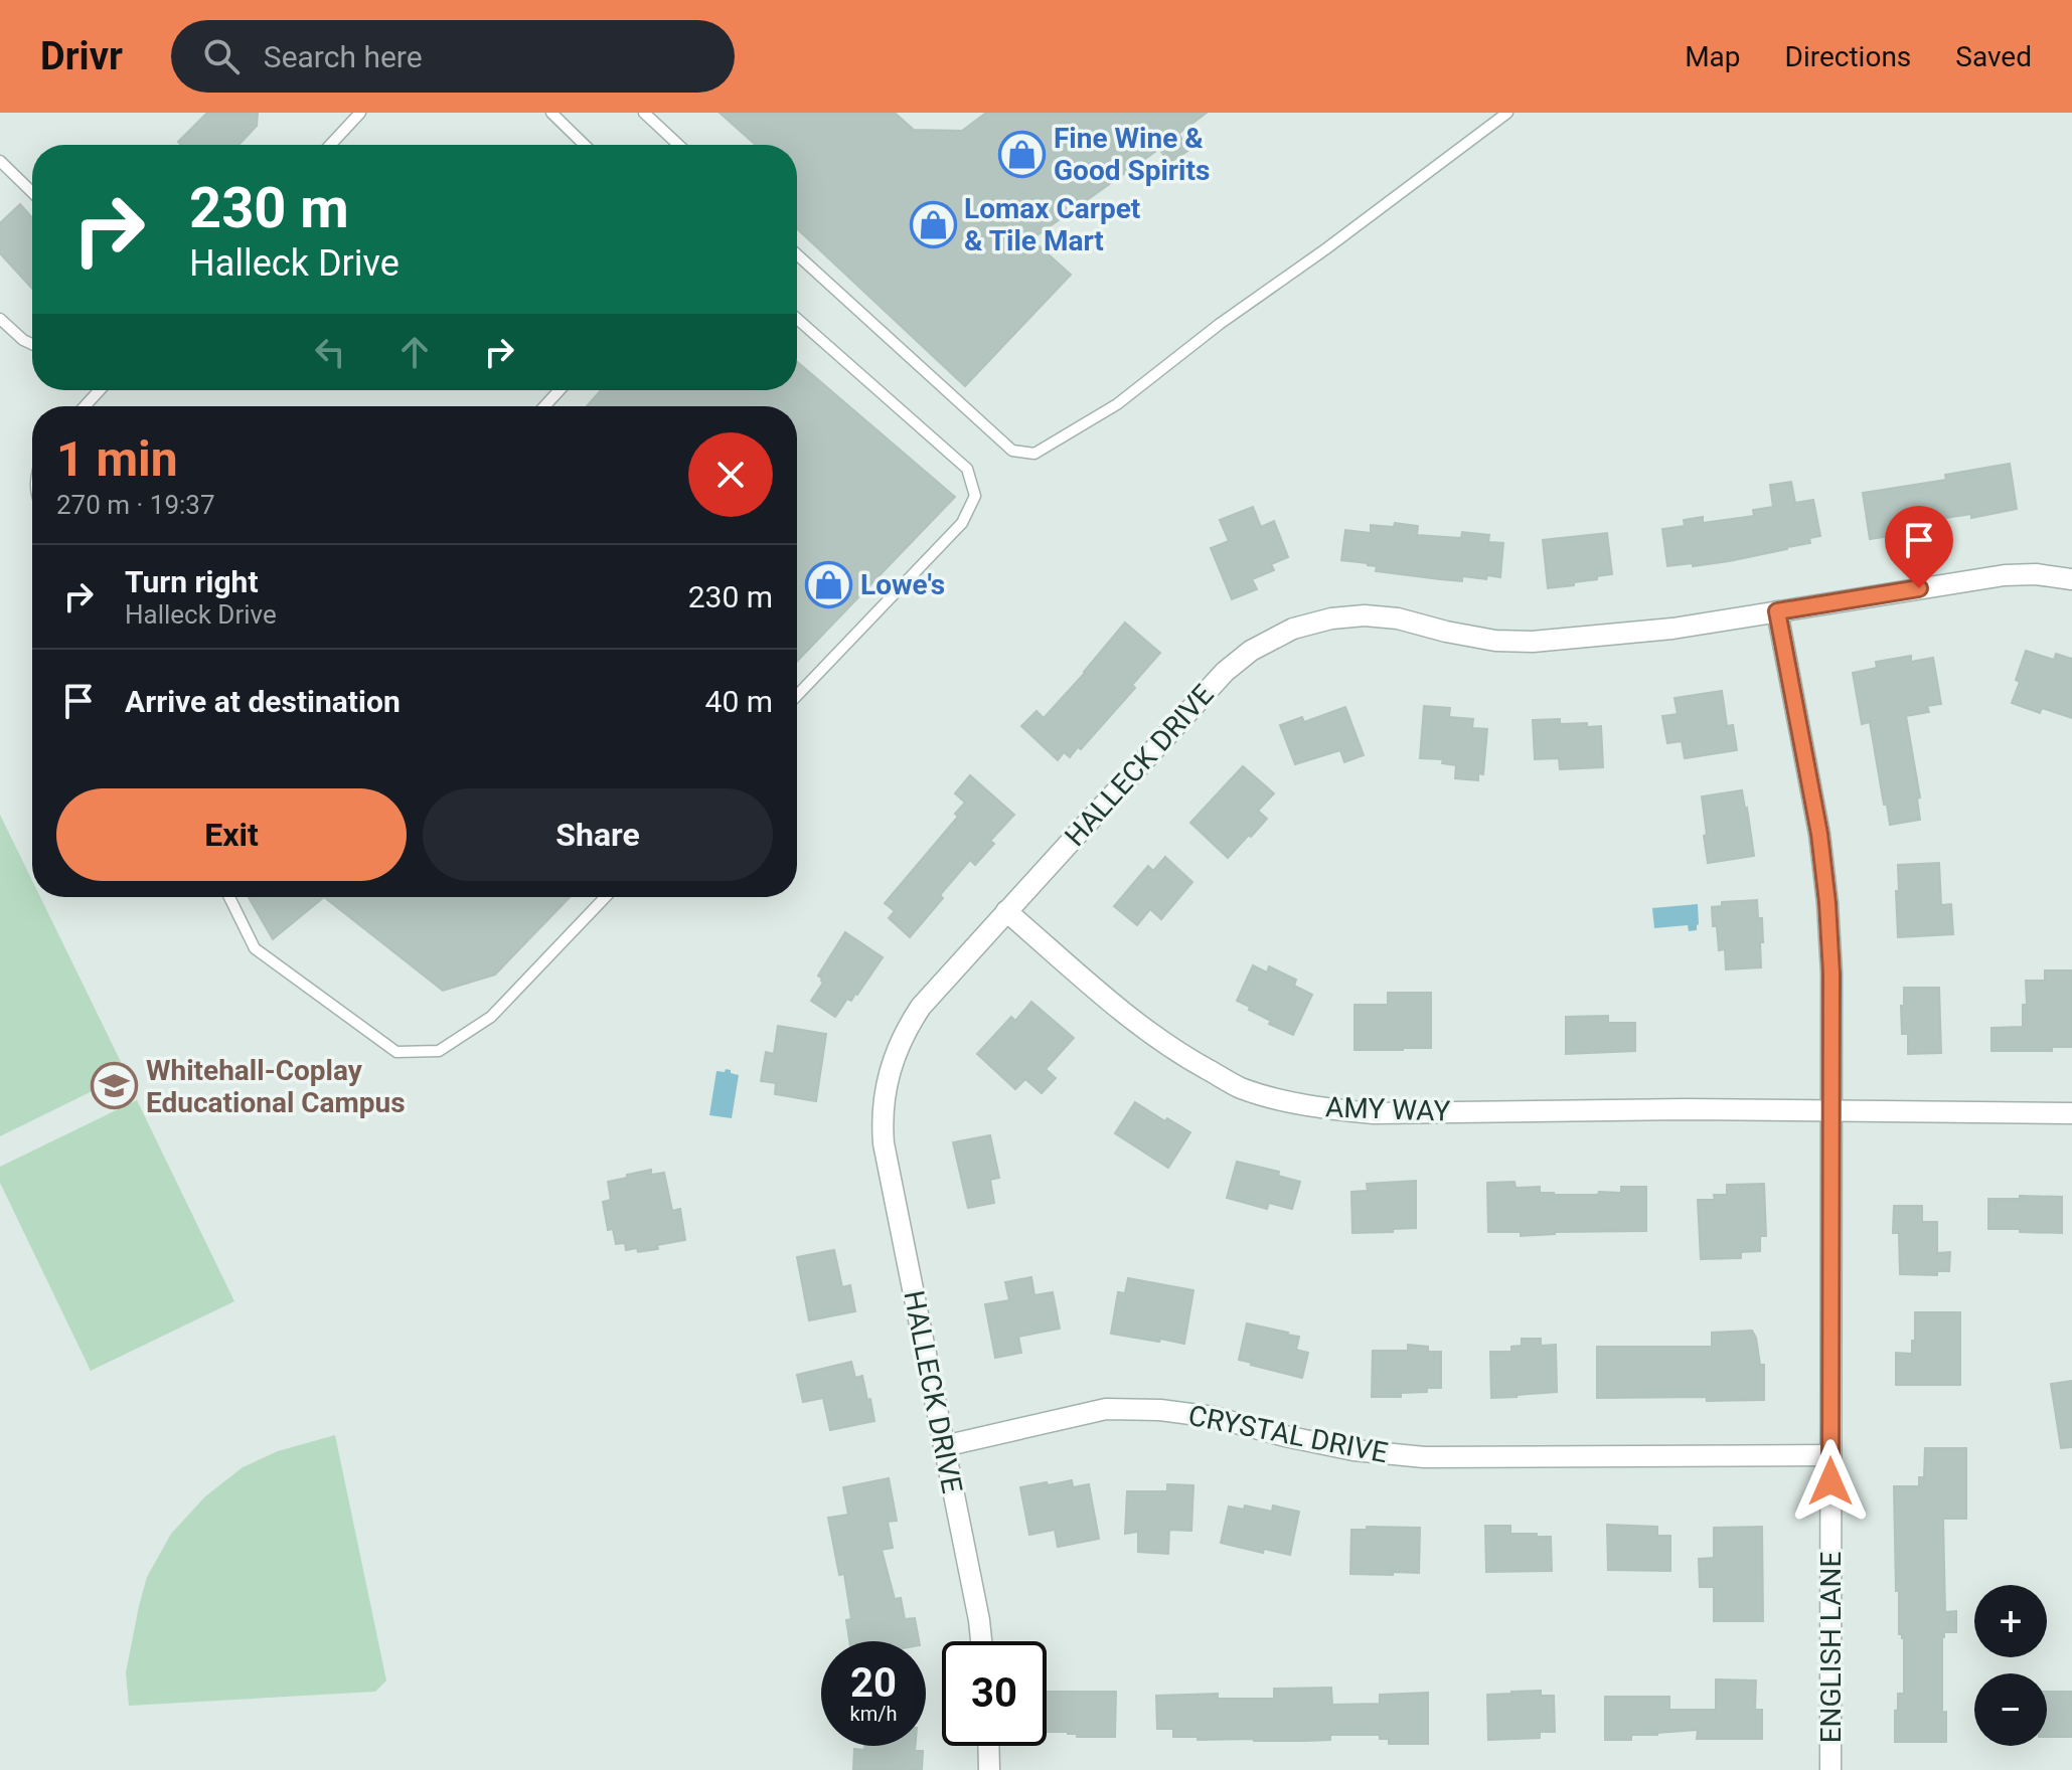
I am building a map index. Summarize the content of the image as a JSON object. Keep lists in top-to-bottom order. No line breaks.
{"streets":{"street":["HALLECK DRIVE","AMY WAY","CRYSTAL DRIVE","ENGLISH LANE"]},"crossings":[["HALLECK DRIVE","AMY WAY"],["HALLECK DRIVE","CRYSTAL DRIVE"],["HALLECK DRIVE","ENGLISH LANE"],["AMY WAY","ENGLISH LANE"],["CRYSTAL DRIVE","ENGLISH LANE"]],"places":{"shop":["Fine Wine & Good Spirits","Lomax Carpet & Tile Mart","Lowe's"],"school or university":["Whitehall-Coplay Educational Campus"]},"page":{"header":"Drivr","search":"Search here","nav":["Map","Directions","Saved"],"turn":["230 m","Halleck Drive"],"heading":["1 min","270 m · 19:37"],"list":[{"name":"Turn right","note":"Halleck Drive","value":"230 m"},{"name":"Arrive at destination","value":"40 m"}],"buttons":["Exit","Share"],"map_buttons":["+","−"],"speed":"20 km/h","limit":"30"}}
